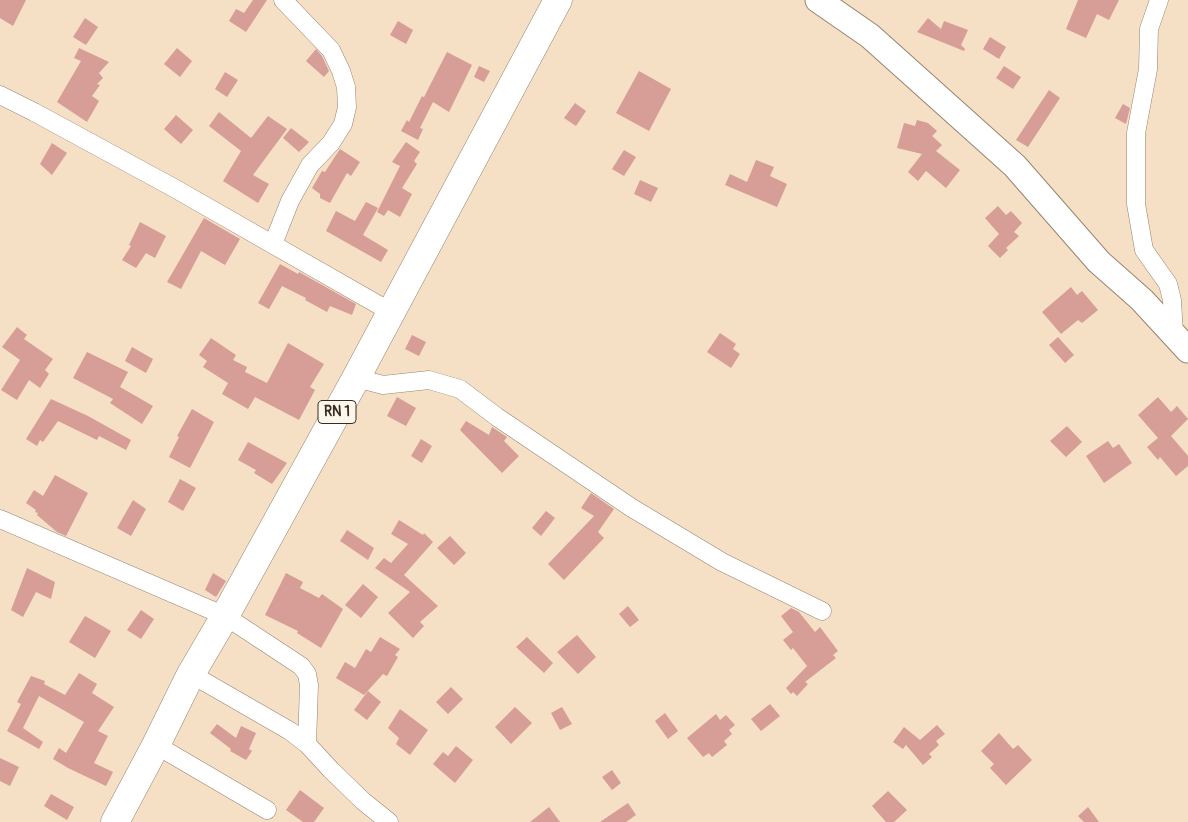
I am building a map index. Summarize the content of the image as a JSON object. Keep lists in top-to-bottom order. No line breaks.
{"streets":{"main road":["RN 1"]}}
